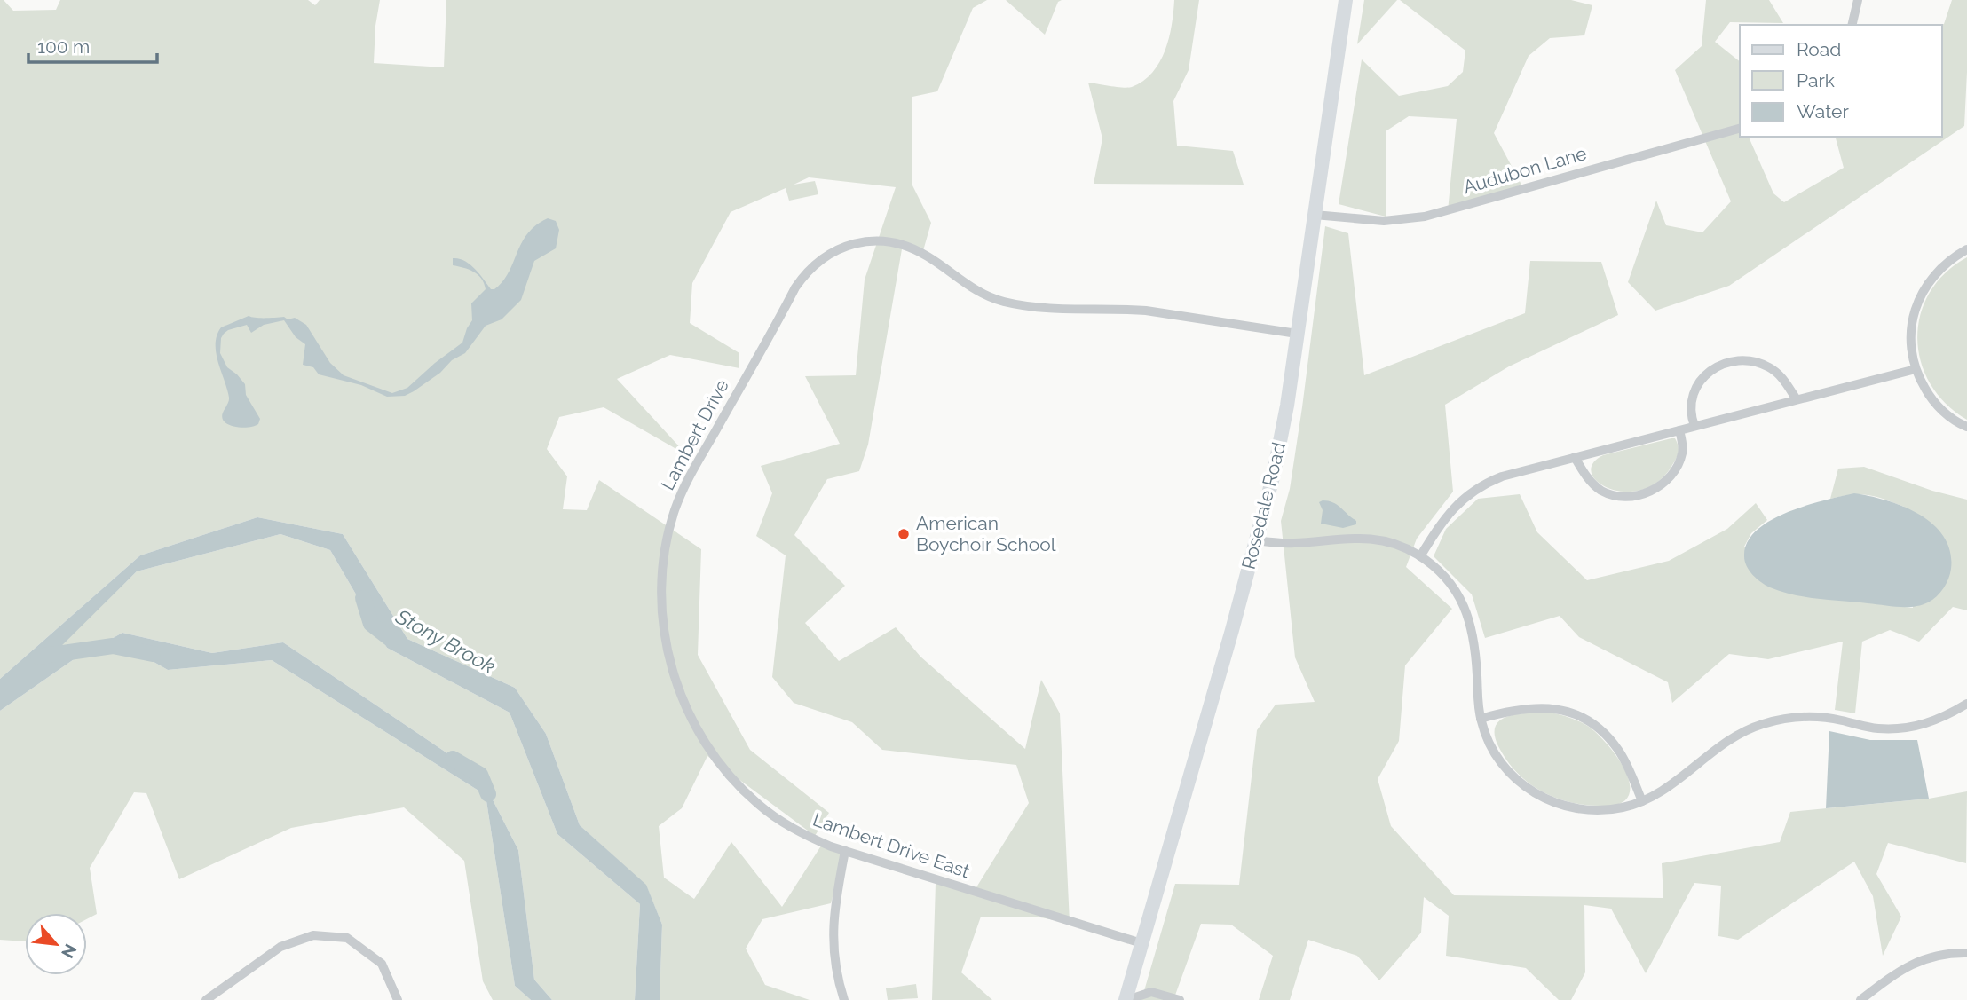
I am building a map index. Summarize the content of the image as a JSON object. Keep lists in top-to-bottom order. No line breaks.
{"streets":{"street":["Audubon Lane","Lambert Drive","Rosedale Road","Lambert Drive East"]},"crossings":[["Audubon Lane","Rosedale Road"],["Lambert Drive","Rosedale Road"],["Lambert Drive","Lambert Drive East"],["Rosedale Road","Lambert Drive East"]],"water":["Stony Brook"],"places":["American Boychoir School"],"legend":["Road","Park","Water"],"scale_bar":"100 m","north":"bottom right"}
